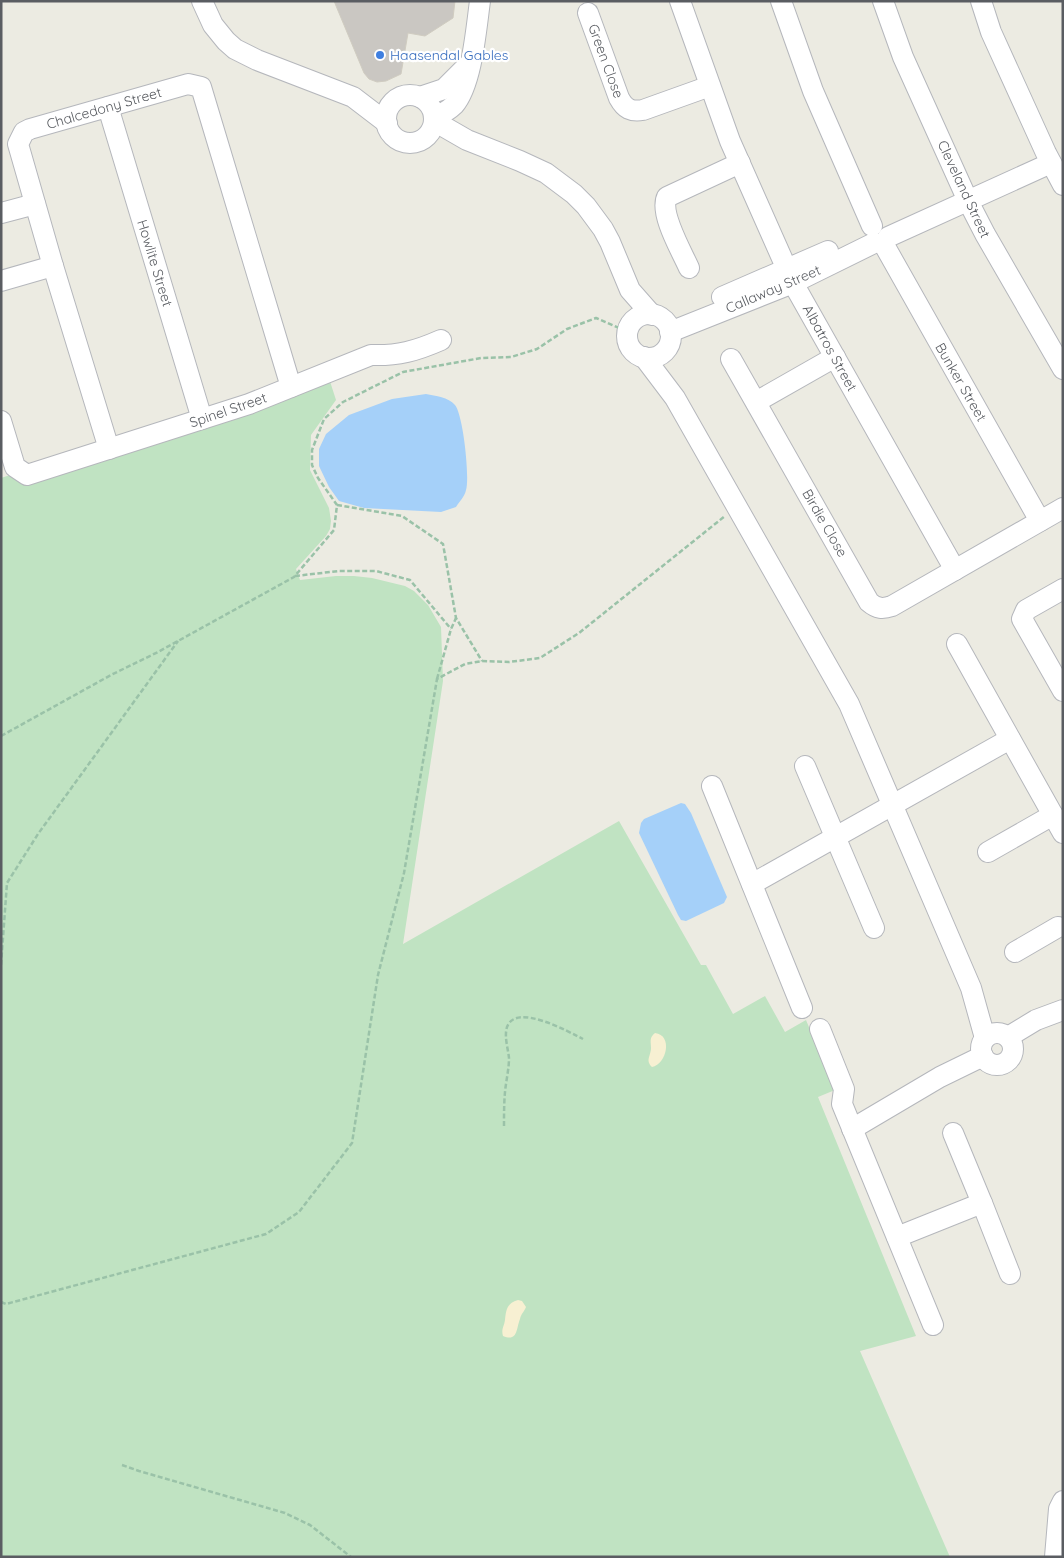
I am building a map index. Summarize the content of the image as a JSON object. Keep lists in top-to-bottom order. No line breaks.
{"streets":{"street":["Green Close","Chalcedony Street","Cleveland Street","Howlite Street","Callaway Street","Albatros Street","Bunker Street","Spinel Street","Birdie Close"]},"crossings":[["Green Close","Albatros Street"],["Chalcedony Street","Howlite Street"],["Chalcedony Street","Spinel Street"],["Cleveland Street","Callaway Street"],["Howlite Street","Spinel Street"],["Callaway Street","Albatros Street"],["Callaway Street","Bunker Street"],["Albatros Street","Birdie Close"]],"places":["Haasendal Gables"]}
